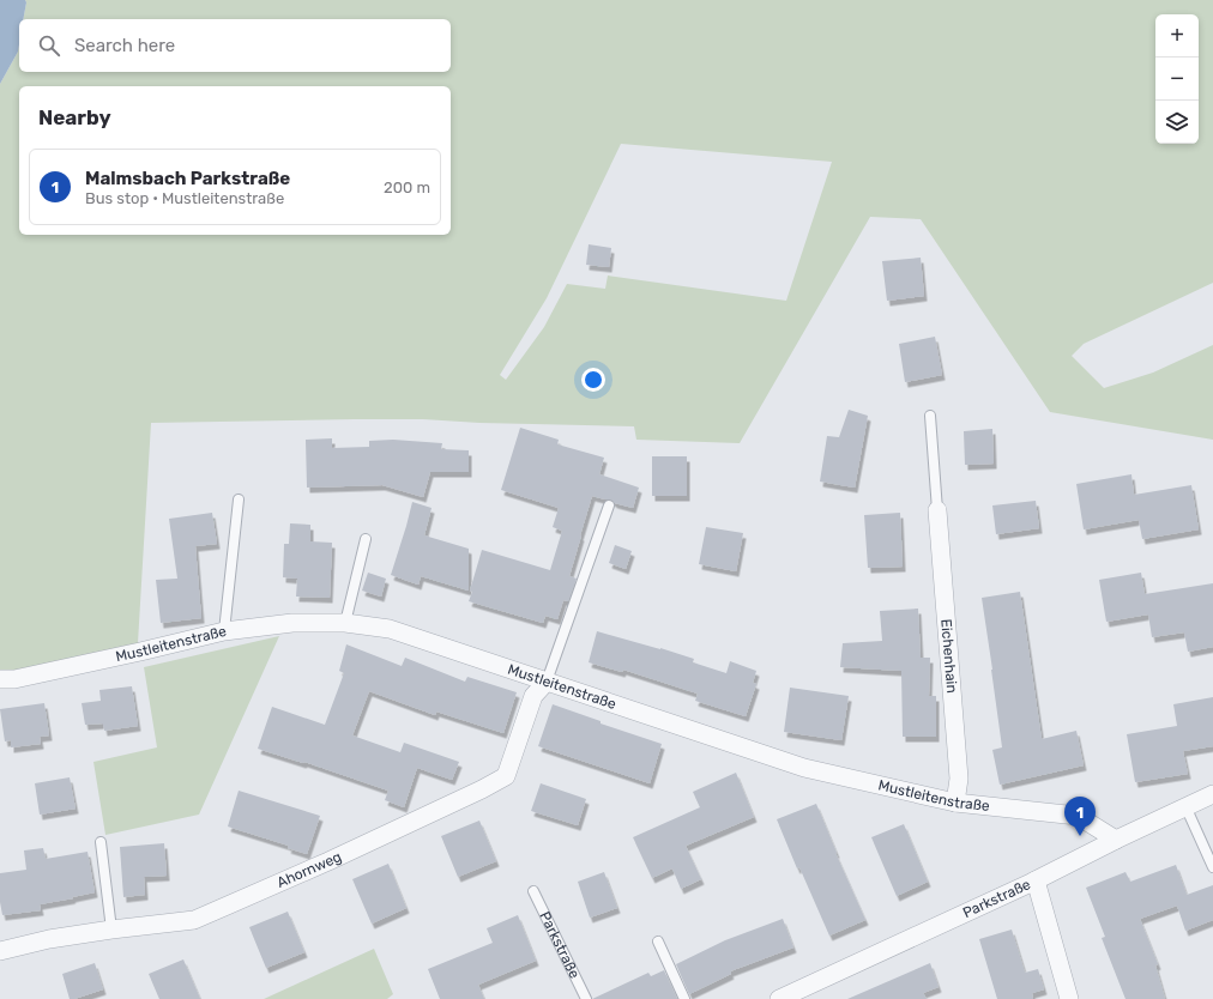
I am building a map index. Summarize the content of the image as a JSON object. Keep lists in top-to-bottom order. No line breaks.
{"streets":{"street":["Mustleitenstraße","Eichenhain","Ahornweg","Parkstraße"]},"crossings":[["Mustleitenstraße","Eichenhain"],["Mustleitenstraße","Ahornweg"],["Mustleitenstraße","Parkstraße"]],"page":{"map_buttons":["+","−"],"search":"Search here","heading":"Nearby","list":[{"mark":"1","name":"Malmsbach Parkstraße","note":"Bus stop · Mustleitenstraße","value":"200 m"}],"pins":"1"}}
